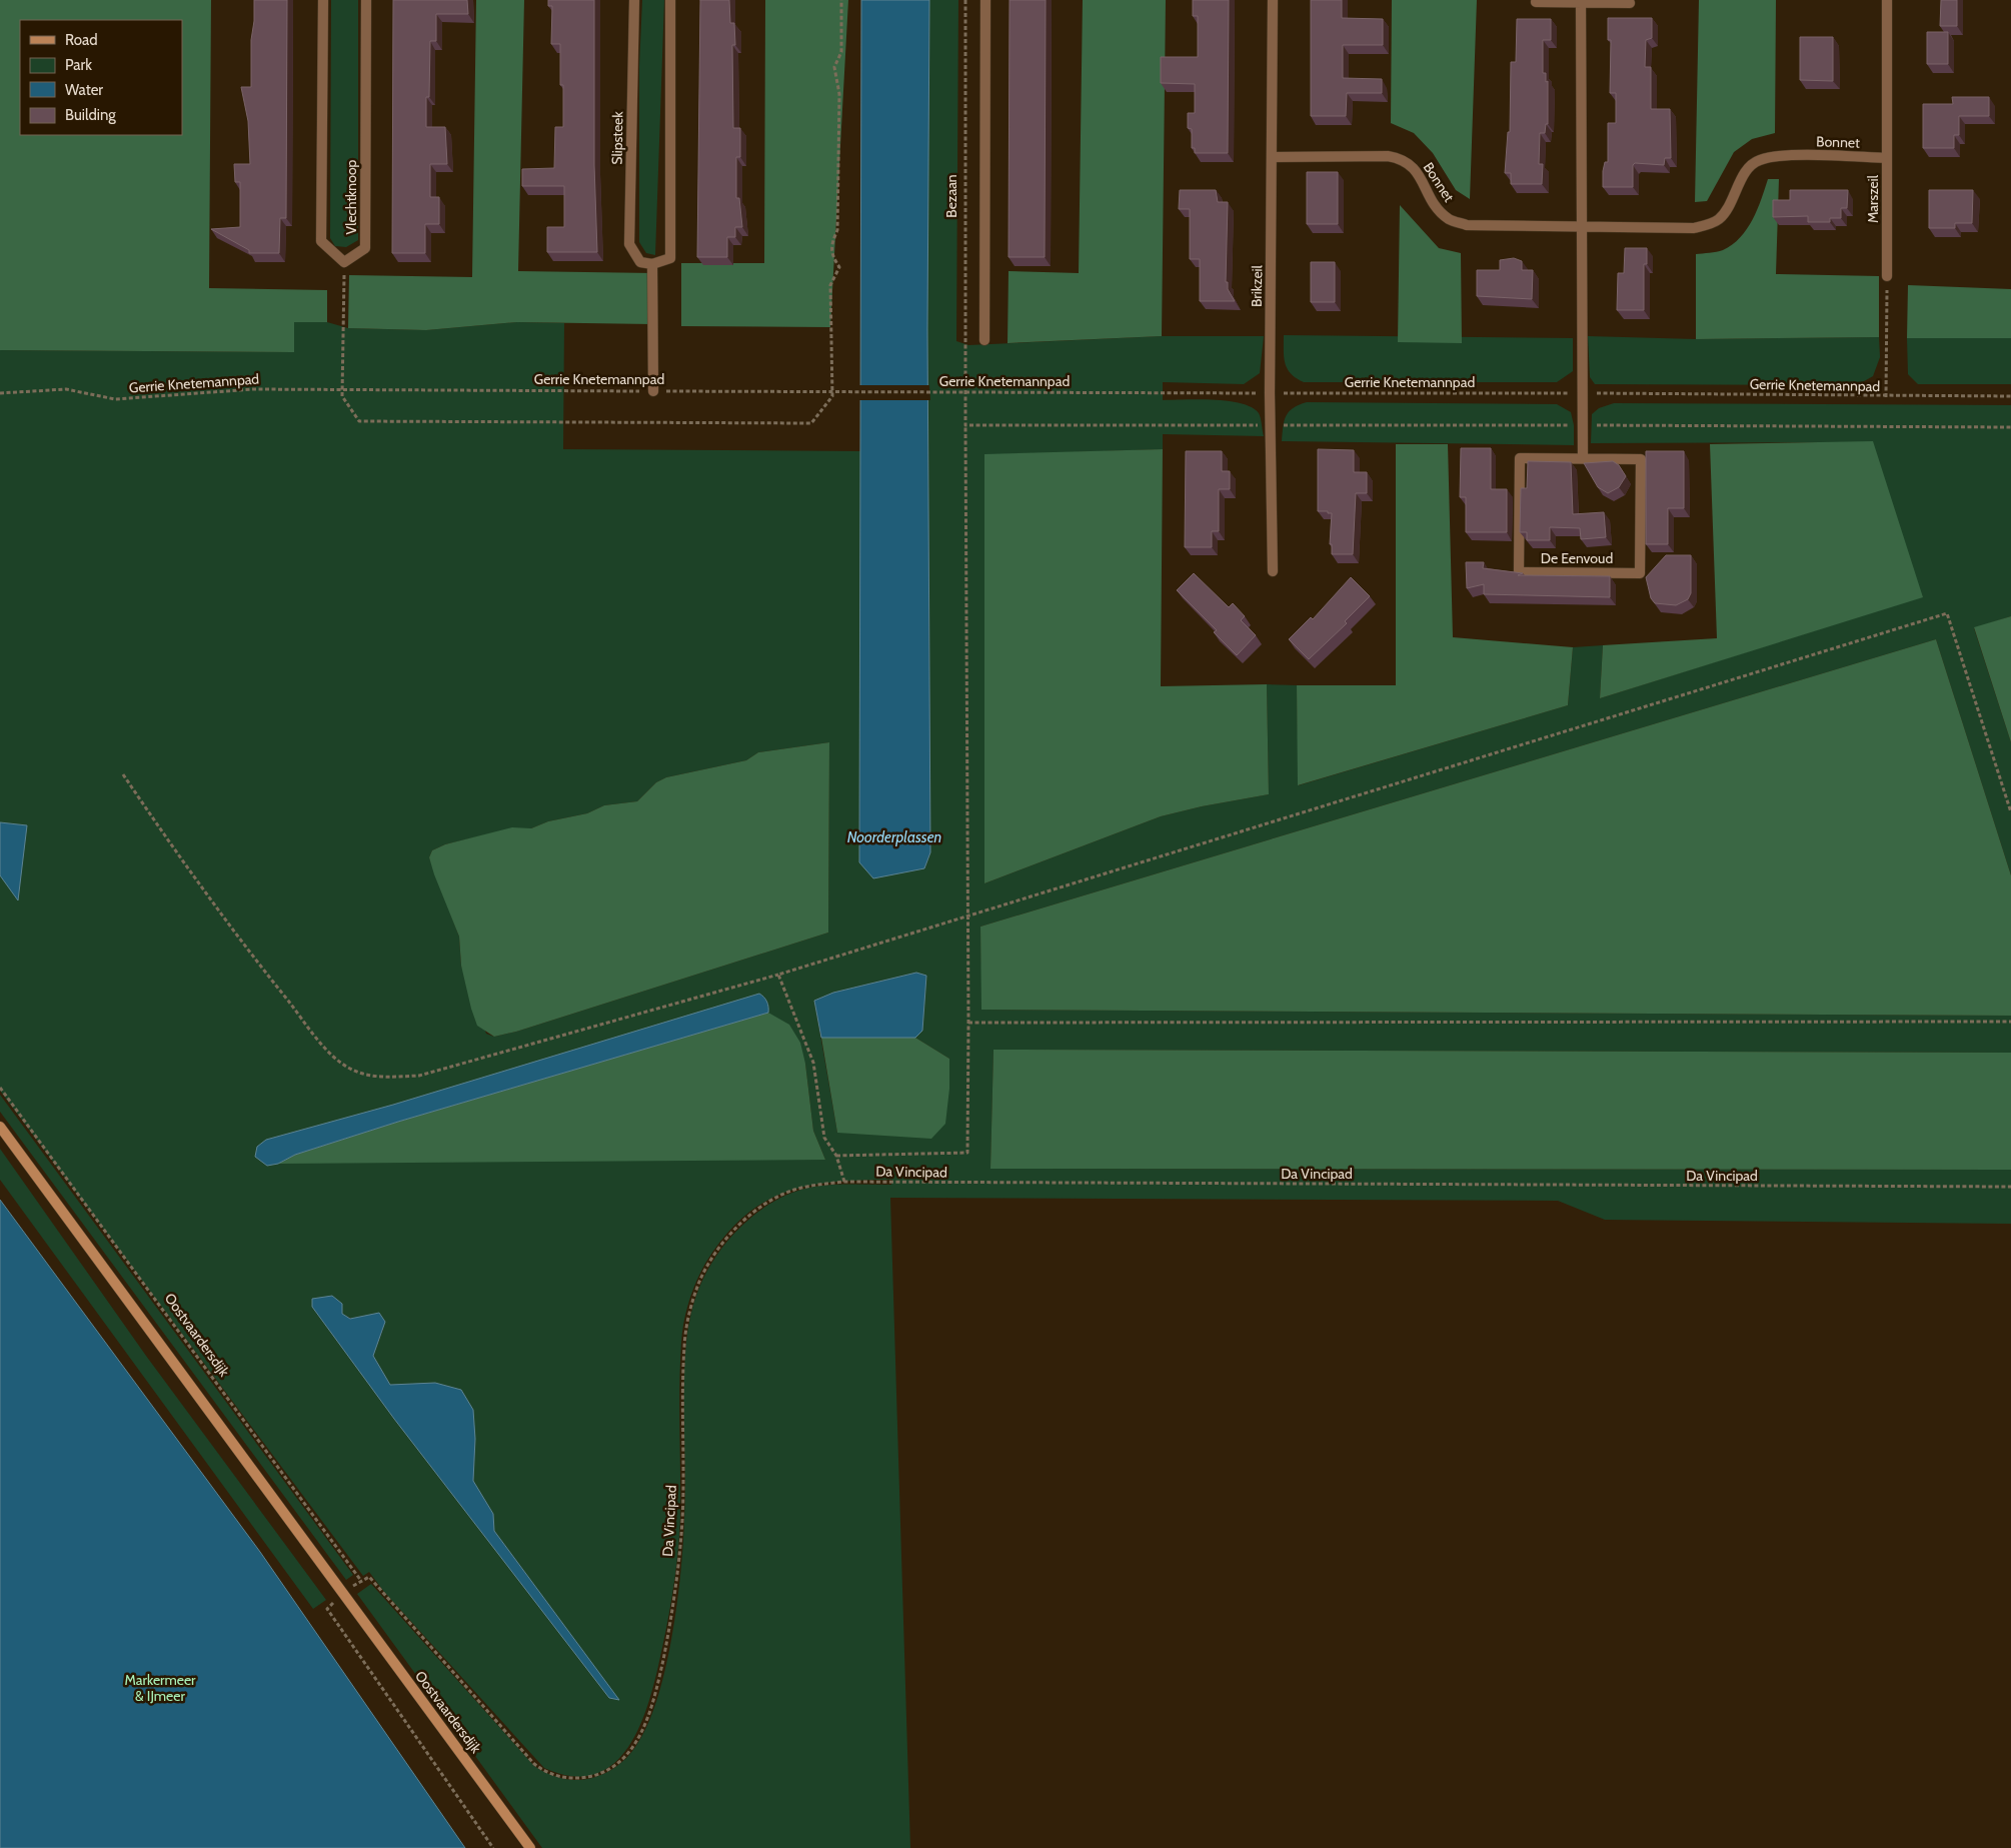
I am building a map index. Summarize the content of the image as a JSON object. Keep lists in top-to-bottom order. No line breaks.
{"streets":{"main road":["Oostvaardersdijk"],"street":["Slipsteek","Bonnet","Vlechtknoop","Marszeil","Brikzeil","De Eenvoud"],"path":["Bezaan","Gerrie Knetemannpad","Da Vincipad"]},"crossings":[["Bonnet","Marszeil"],["Bonnet","Brikzeil"],["Bezaan","Gerrie Knetemannpad"],["Brikzeil","Gerrie Knetemannpad"],["Da Vincipad","Oostvaardersdijk"]],"water":["Noorderplassen"],"parks":["Markermeer & IJmeer"],"legend":["Road","Park","Water","Building"]}
